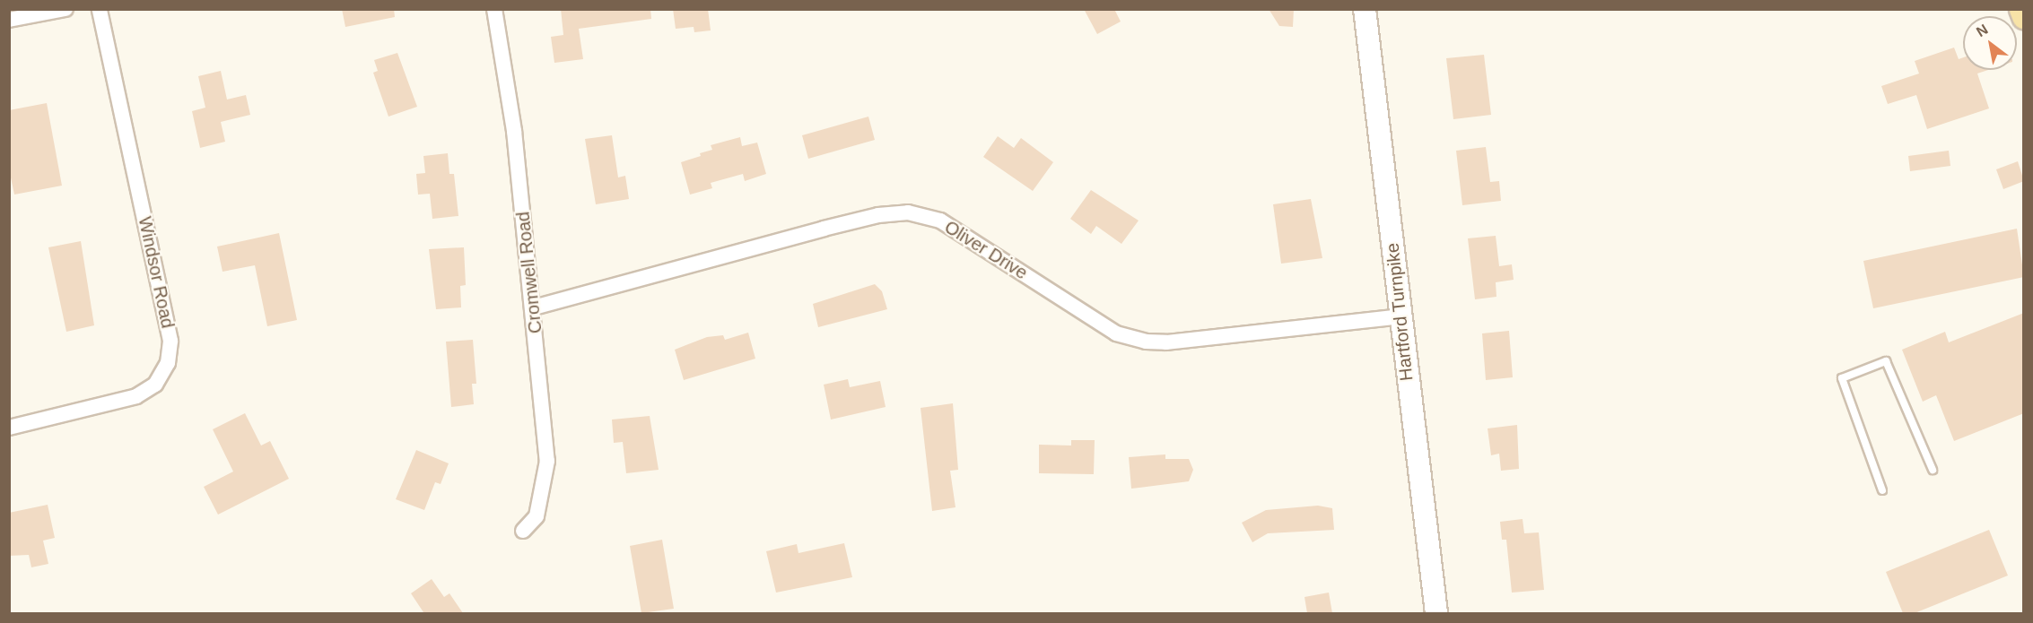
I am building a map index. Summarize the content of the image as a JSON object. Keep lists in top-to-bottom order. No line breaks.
{"streets":{"main road":["Hartford Turnpike"],"street":["Oliver Drive","Windsor Road","Cromwell Road"]},"crossings":[["Oliver Drive","Cromwell Road"],["Oliver Drive","Hartford Turnpike"]],"north":"top left"}
